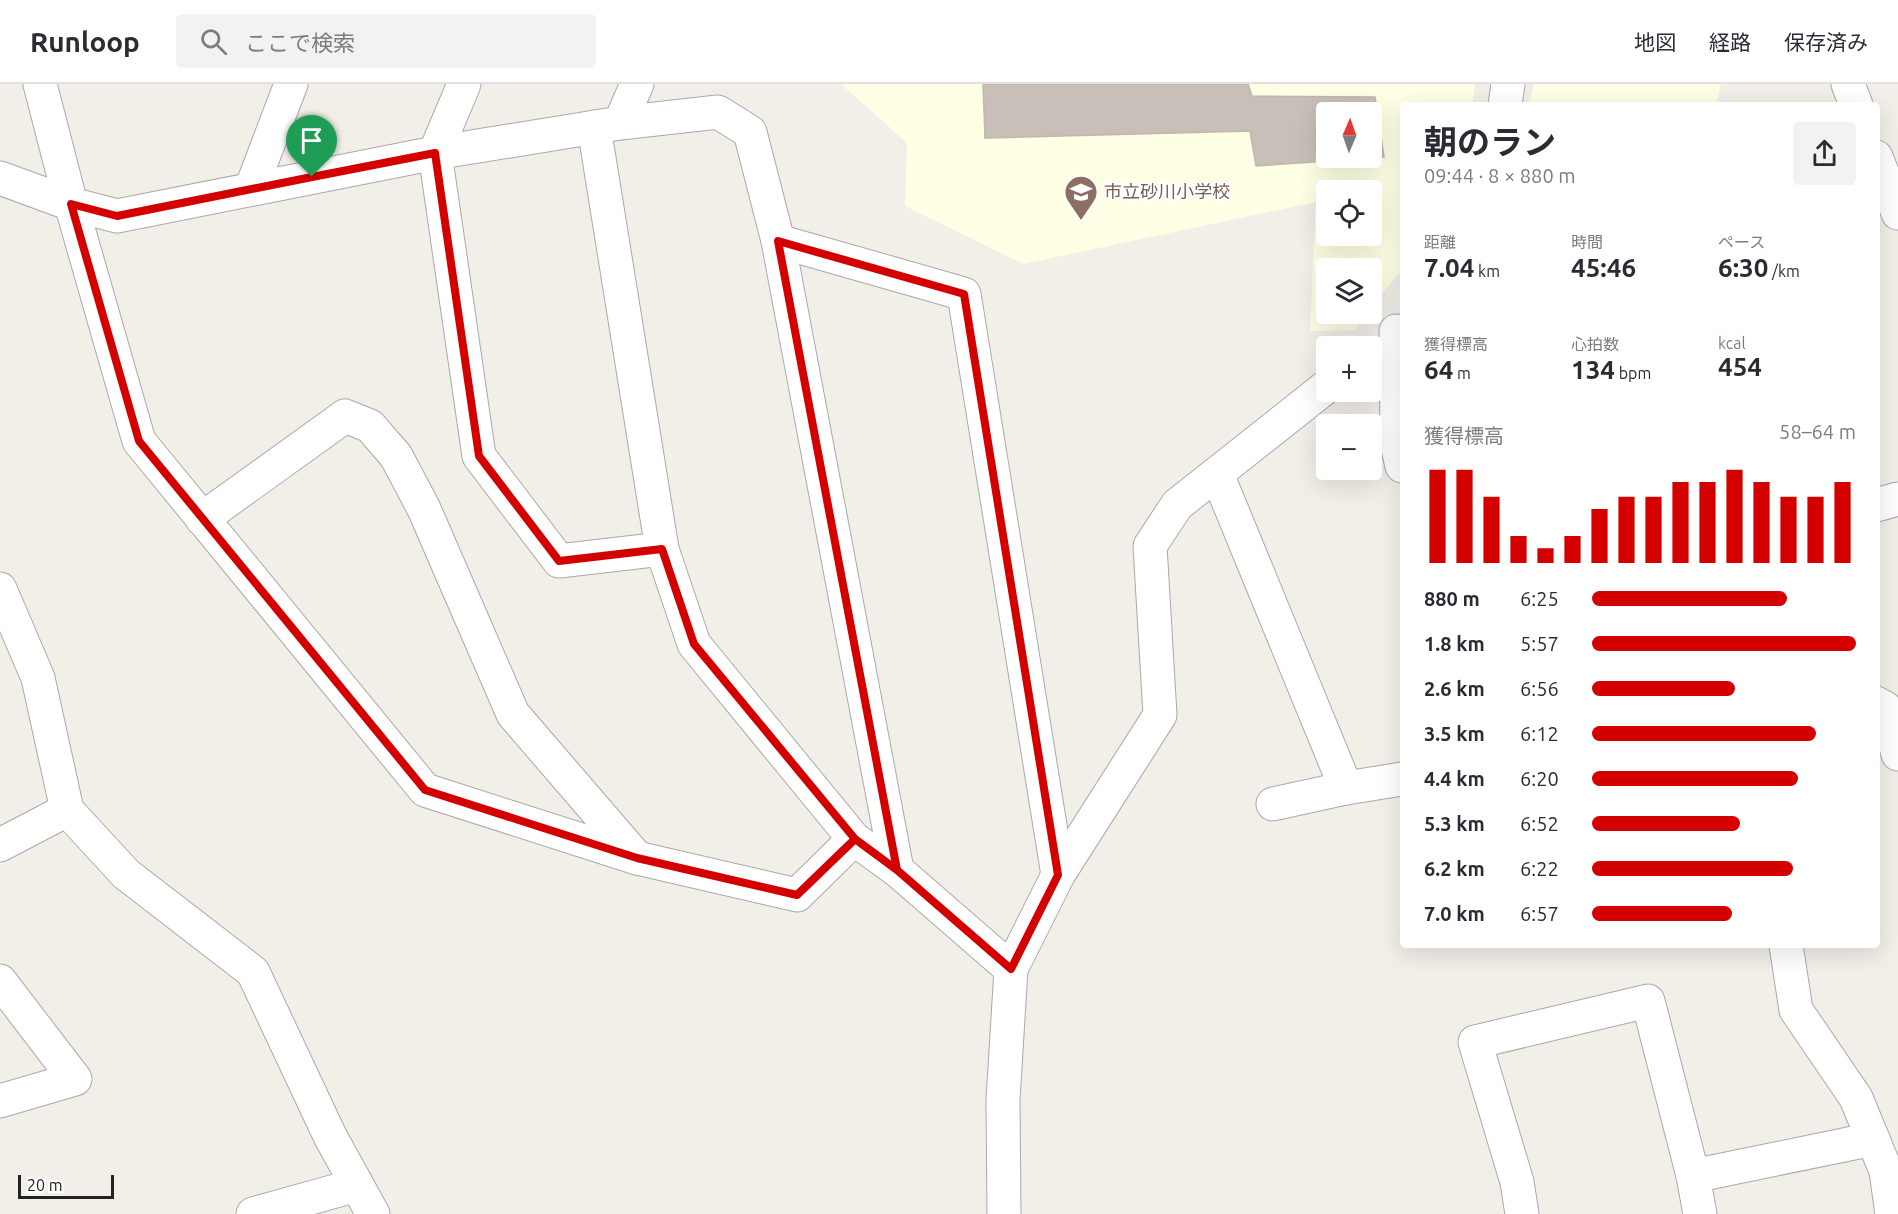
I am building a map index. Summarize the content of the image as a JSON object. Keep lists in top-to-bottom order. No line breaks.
{"places":{"school or university":["市立砂川小学校"]},"scale_bar":"20 m","north":"top","page":{"header":"Runloop","search":"ここで検索","nav":["地図","経路","保存済み"],"map_buttons":["+","−"],"heading":["朝のラン","09:44 · 8 × 880 m"],"stats":[["距離","7.04 km"],["時間","45:46"],["ペース","6:30 /km"],["獲得標高","64 m"],["心拍数","134 bpm"],["kcal","454"]],"chart":["獲得標高","58–64 m"],"list":[{"name":"880 m","note":"6:25"},{"name":"1.8 km","note":"5:57"},{"name":"2.6 km","note":"6:56"},{"name":"3.5 km","note":"6:12"},{"name":"4.4 km","note":"6:20"},{"name":"5.3 km","note":"6:52"},{"name":"6.2 km","note":"6:22"},{"name":"7.0 km","note":"6:57"}],"scale":"20 m"}}
